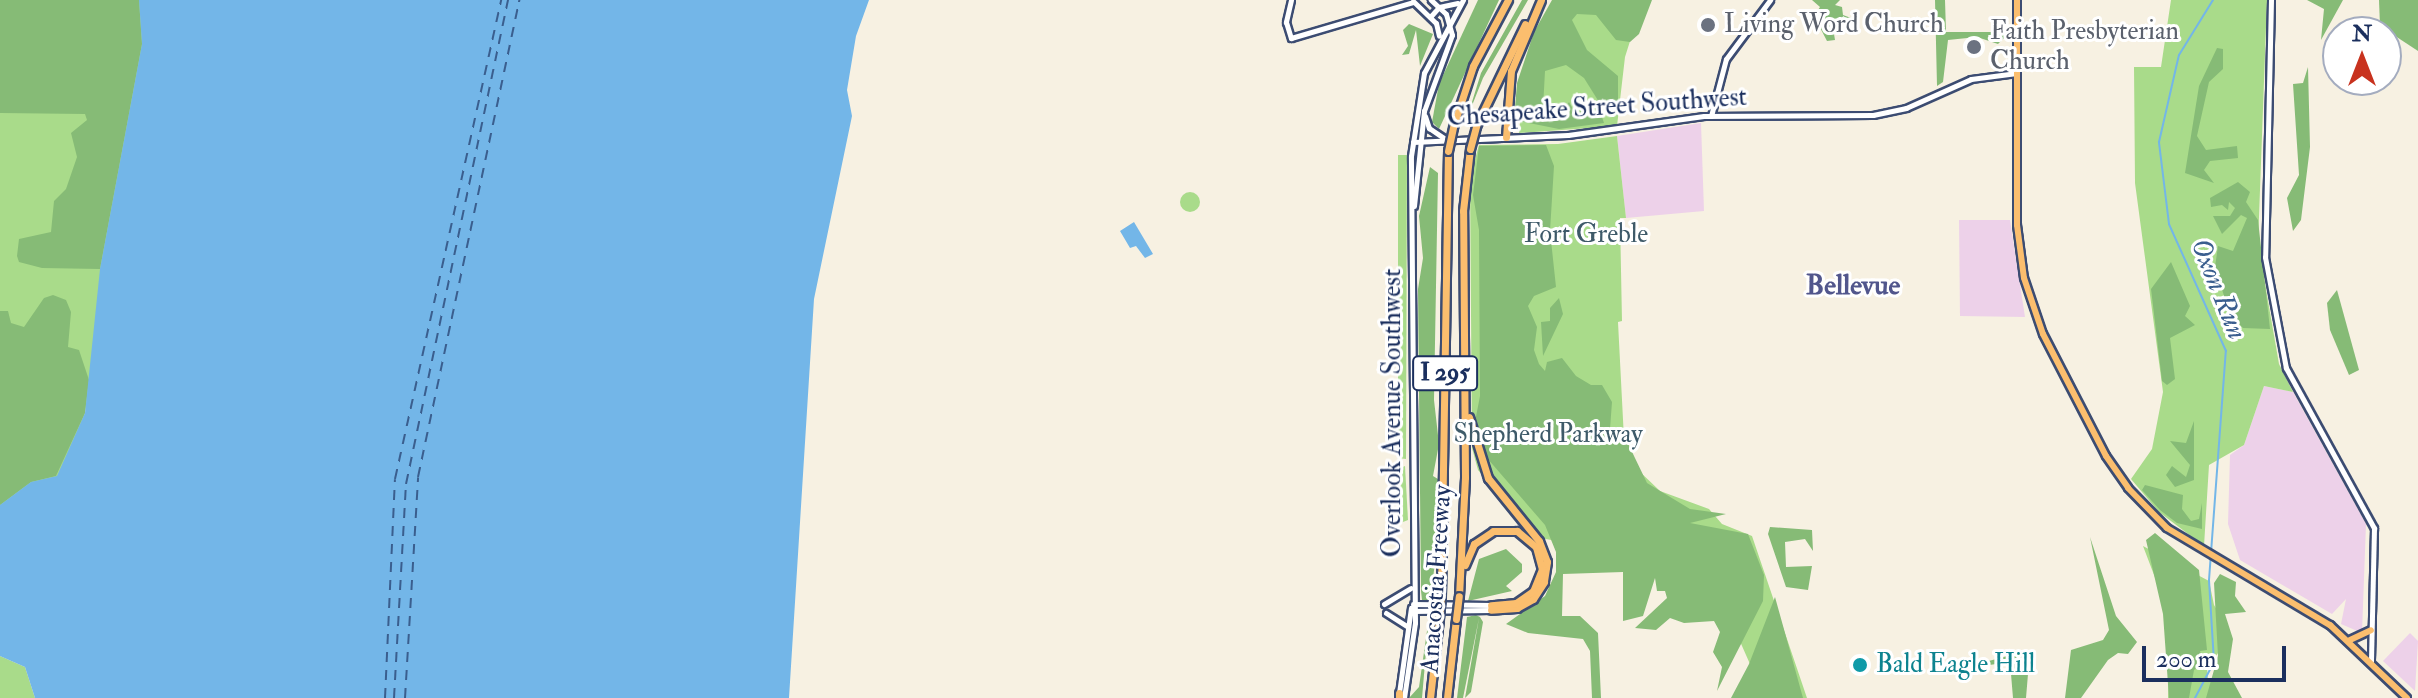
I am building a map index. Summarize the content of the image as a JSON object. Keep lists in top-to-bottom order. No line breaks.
{"streets":{"highway":["I 295","Anacostia Freeway"],"street":["Chesapeake Street Southwest","Overlook Avenue Southwest"]},"crossings":[["Chesapeake Street Southwest","Overlook Avenue Southwest"]],"districts":["Bellevue"],"water":["Oxon Run"],"parks":["Fort Greble","Shepherd Parkway"],"places":["Living Word Church","Faith Presbyterian Church","Bald Eagle Hill"],"scale_bar":"200 m","north":"top"}
